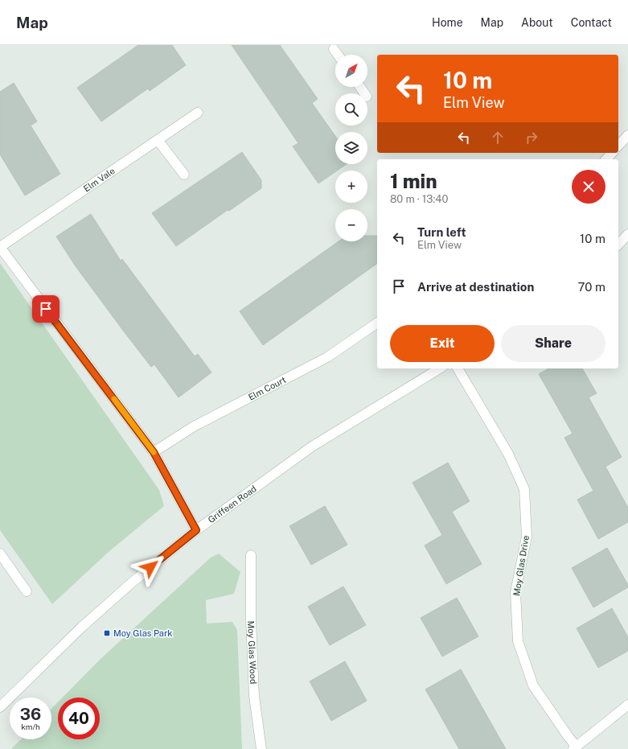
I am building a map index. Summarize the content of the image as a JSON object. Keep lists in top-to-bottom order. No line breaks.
{"streets":{"street":["Elm Vale","Elm Court","Griffeen Road","Moy Glas Drive","Moy Glas Wood"]},"places":{"transit":["Moy Glas Park"]},"north":"top right","page":{"header":"Map","nav":["Home","Map","About","Contact"],"map_buttons":["+","−"],"turn":["10 m","Elm View"],"heading":["1 min","80 m · 13:40"],"list":[{"name":"Turn left","note":"Elm View","value":"10 m"},{"name":"Arrive at destination","value":"70 m"}],"buttons":["Exit","Share"],"speed":"36 km/h","limit":"40"}}
